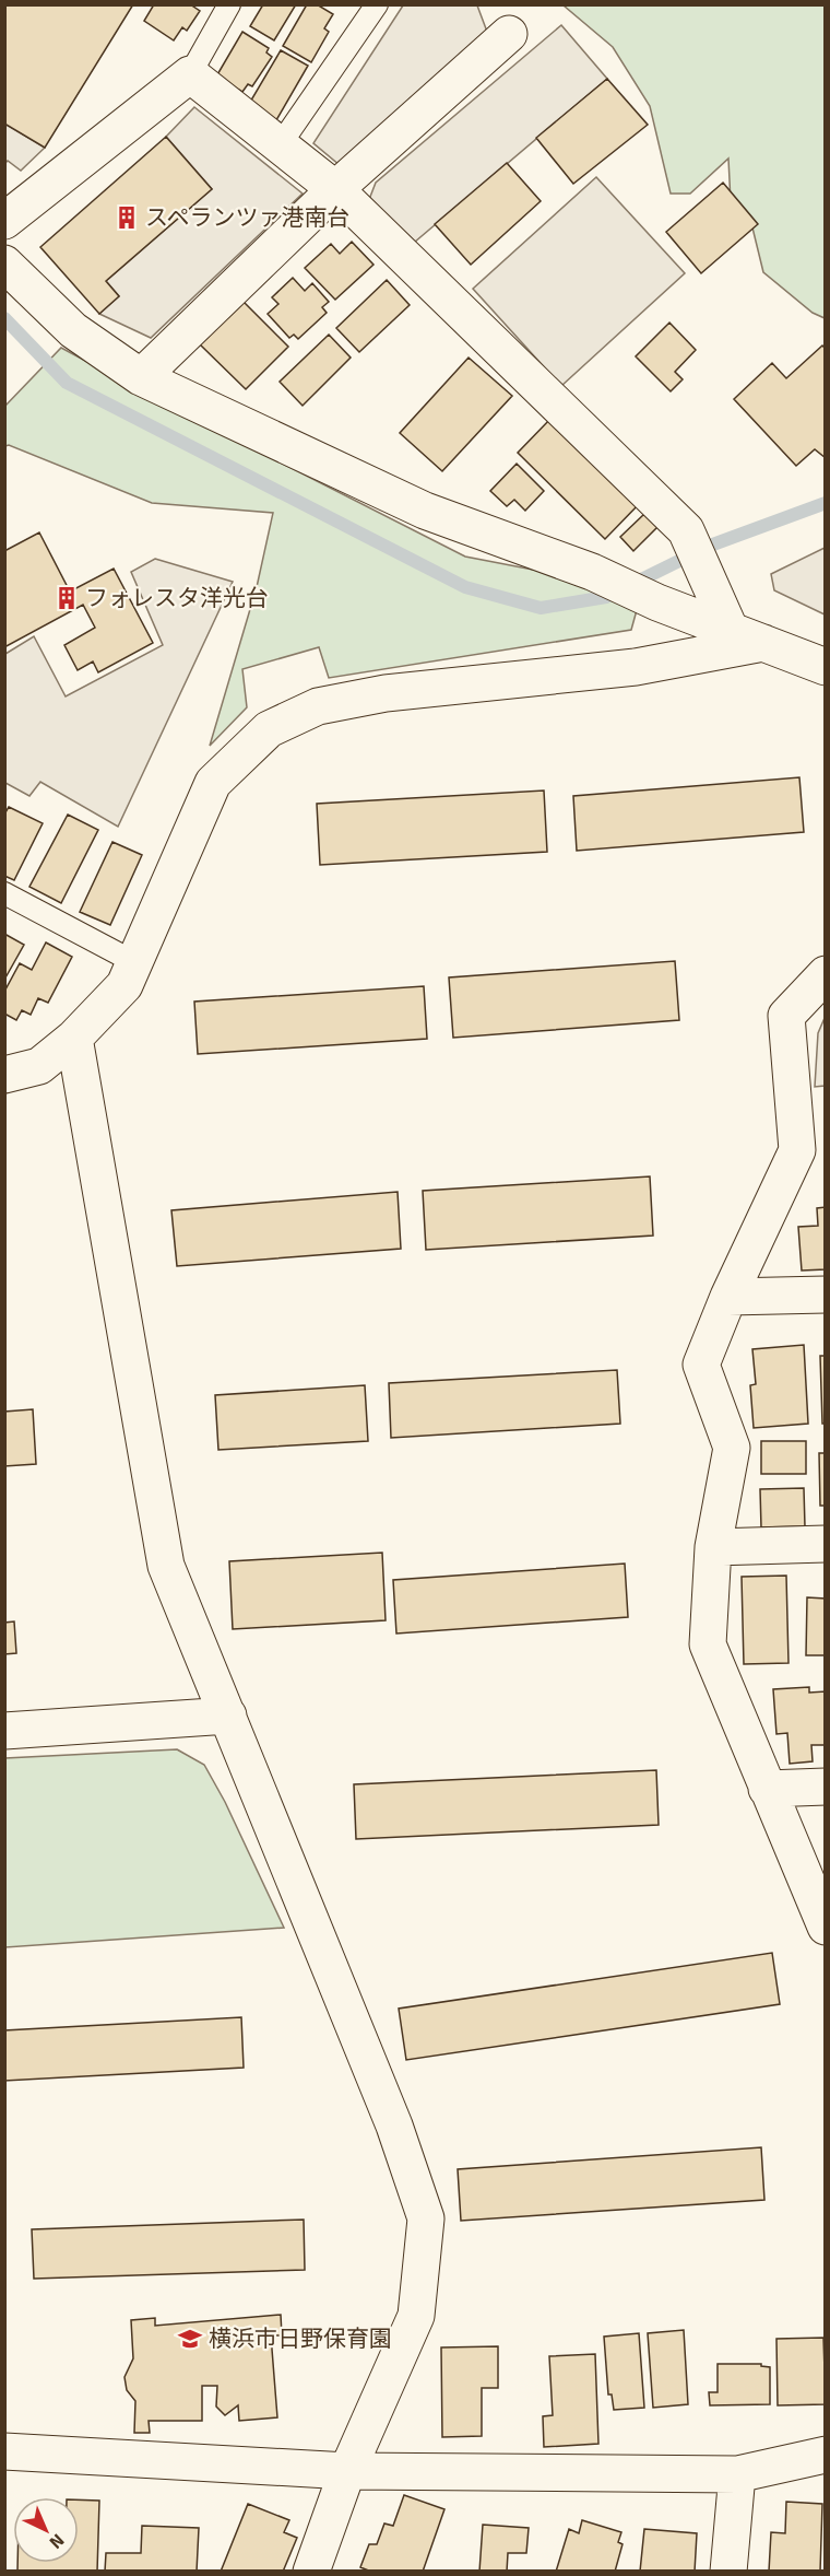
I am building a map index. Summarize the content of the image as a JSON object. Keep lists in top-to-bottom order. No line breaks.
{"places":{"building":["スペランツァ港南台","フォレスタ洋光台"],"school or university":["横浜市日野保育園"]},"north":"bottom right"}
